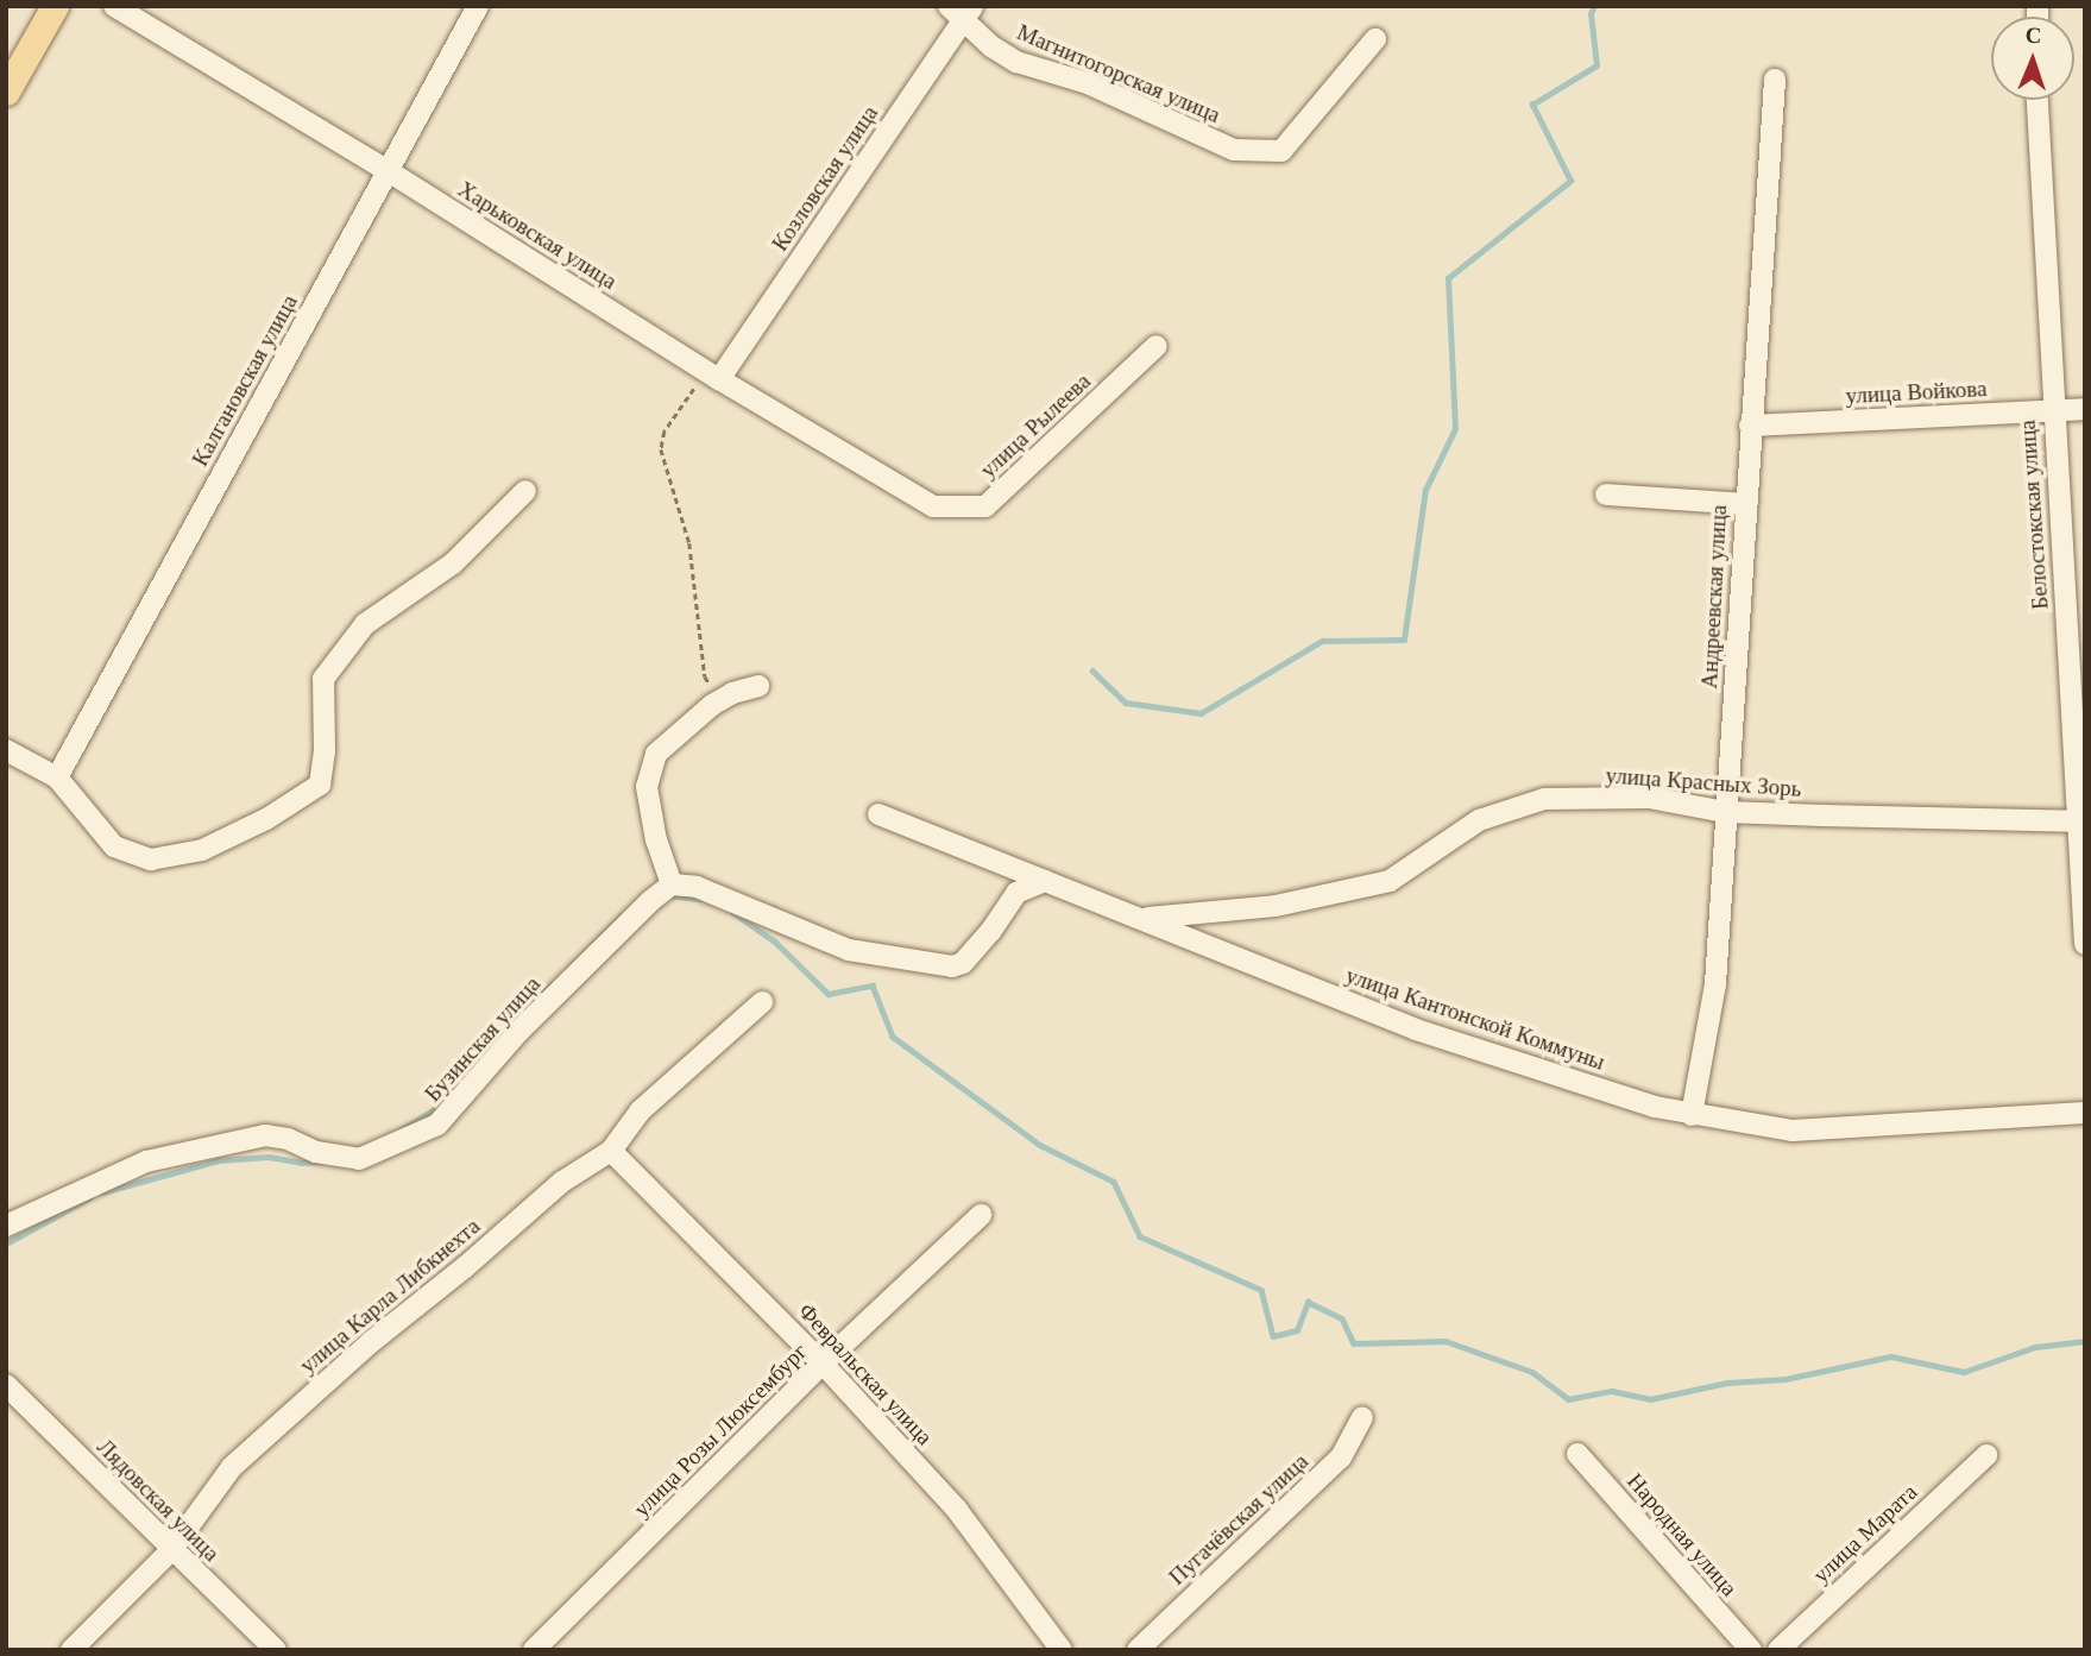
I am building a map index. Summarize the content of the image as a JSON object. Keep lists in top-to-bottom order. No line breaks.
{"streets":{"street":["Магнитогорская улица","Козловская улица","Харьковская улица","Калгановская улица","улица Войкова","улица Рылеева","Белостокская улица","Андреевская улица","улица Красных Зорь","улица Кантонской Коммуны","Бузинская улица","улица Карла Либкнехта","Февральская улица","улица Розы Люксембург","Лядовская улица","Пугачёвская улица","улица Марата","Народная улица"]},"crossings":[["Магнитогорская улица","Козловская улица"],["Козловская улица","Харьковская улица"],["Харьковская улица","Калгановская улица"],["Харьковская улица","улица Рылеева"],["улица Войкова","Белостокская улица"],["улица Войкова","Андреевская улица"],["Белостокская улица","улица Красных Зорь"],["Андреевская улица","улица Красных Зорь"],["Андреевская улица","улица Кантонской Коммуны"],["улица Красных Зорь","улица Кантонской Коммуны"],["улица Карла Либкнехта","Февральская улица"],["улица Карла Либкнехта","Лядовская улица"],["Февральская улица","улица Розы Люксембург"]],"north":"top"}
